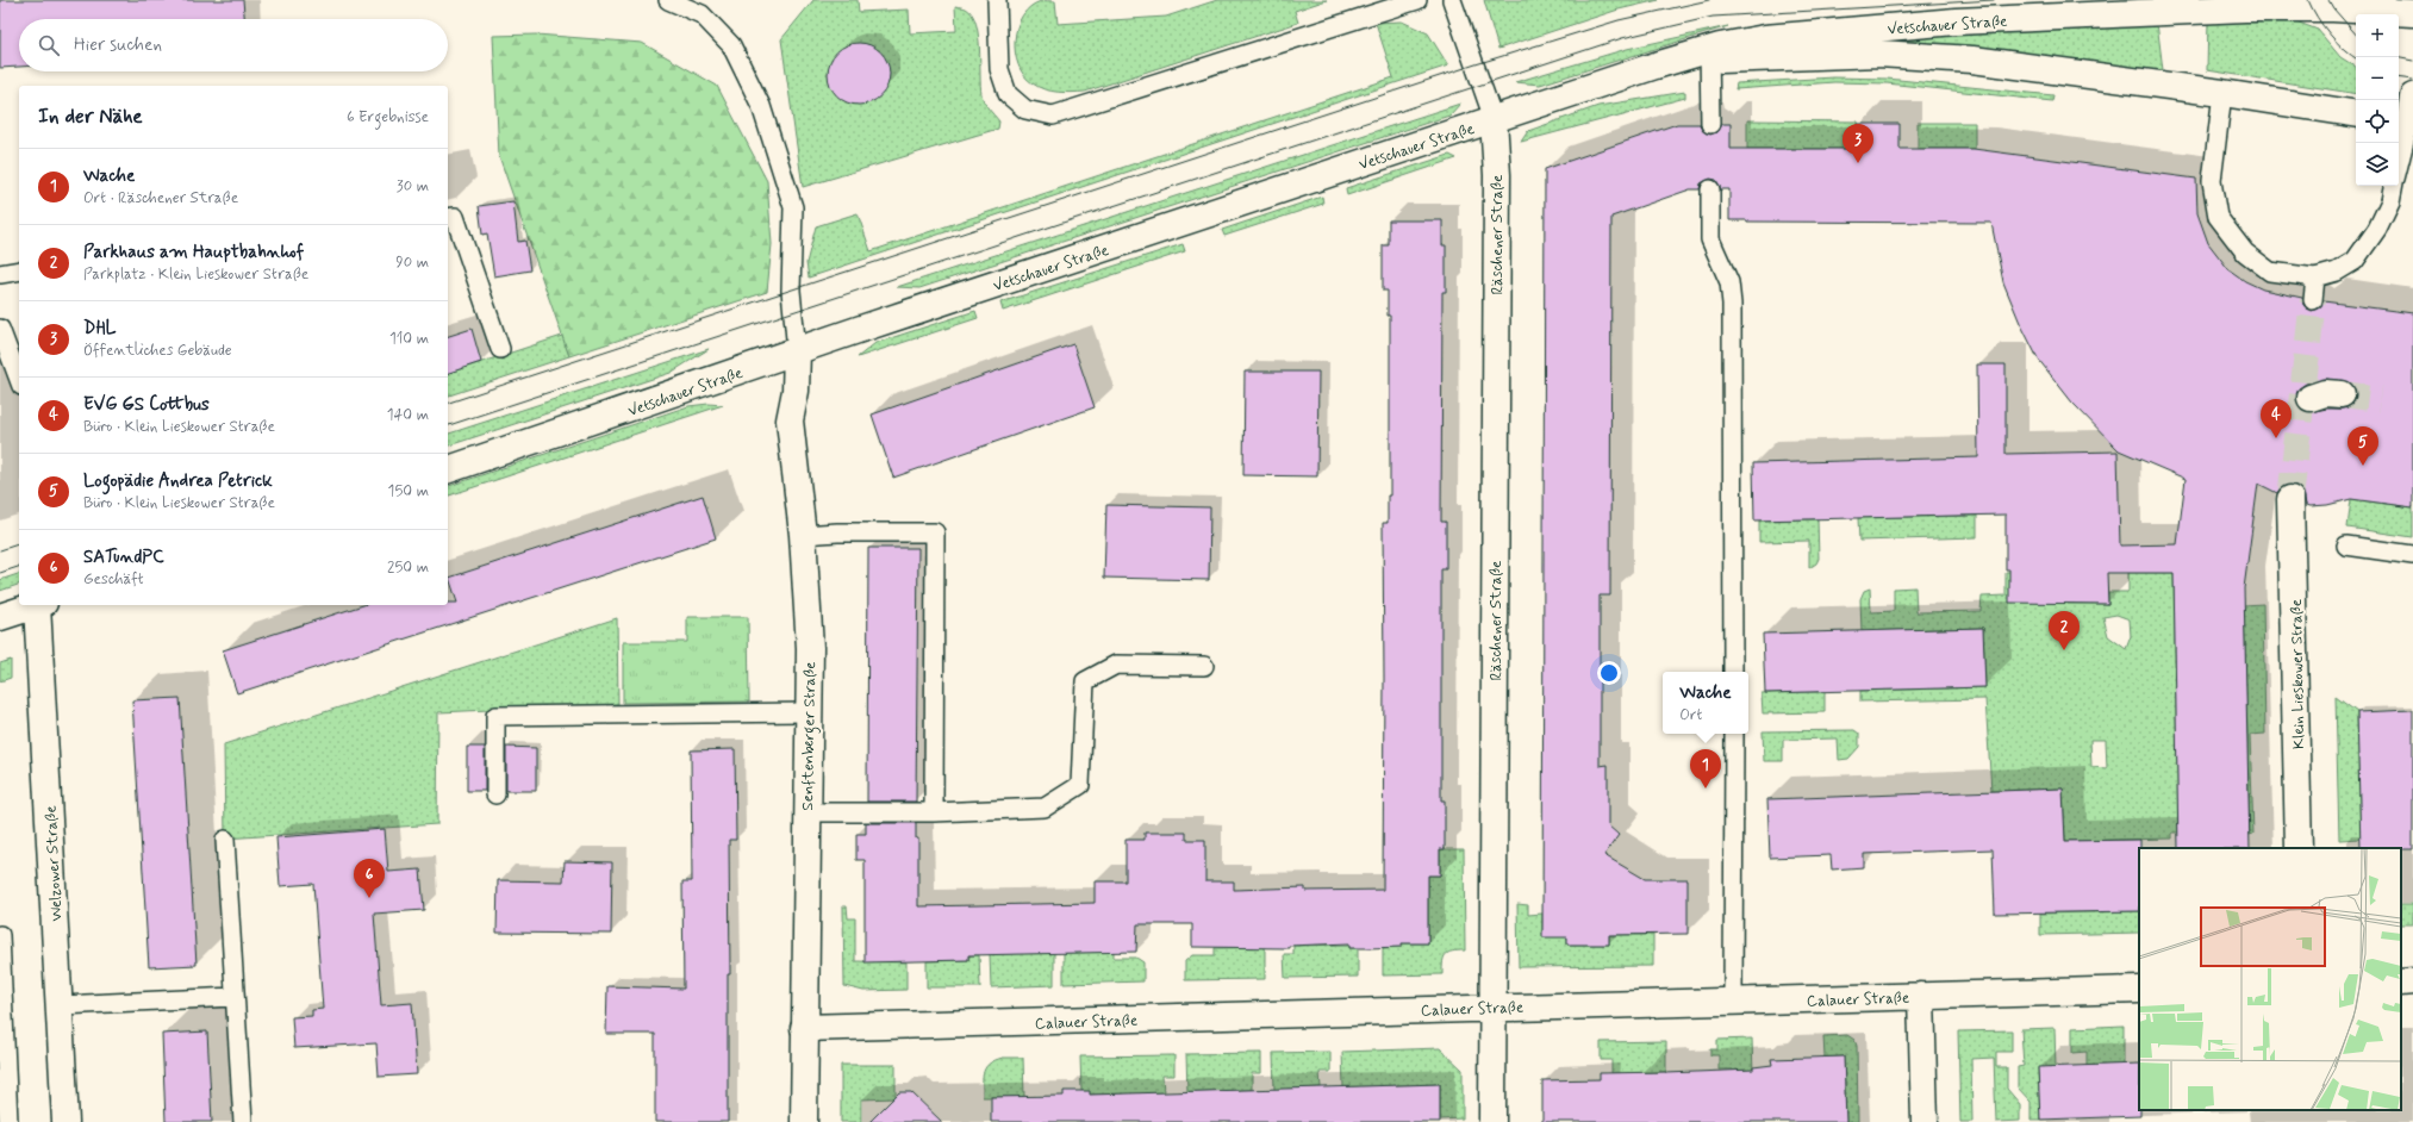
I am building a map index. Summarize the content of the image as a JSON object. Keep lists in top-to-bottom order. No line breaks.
{"streets":{"street":["Vetschauer Straße","Räschener Straße","Klein Lieskower Straße","Senftenberger Straße","Welzower Straße","Calauer Straße"]},"crossings":[["Vetschauer Straße","Räschener Straße"],["Vetschauer Straße","Senftenberger Straße"],["Räschener Straße","Calauer Straße"],["Senftenberger Straße","Calauer Straße"]],"page":{"map_buttons":["+","−"],"search":"Hier suchen","heading":["In der Nähe","6 Ergebnisse"],"pins":["3","4","5","2","1","6"],"list":[{"mark":"1","name":"Wache","note":"Ort · Räschener Straße","value":"30 m"},{"mark":"2","name":"Parkhaus am Hauptbahnhof","note":"Parkplatz · Klein Lieskower Straße","value":"90 m"},{"mark":"3","name":"DHL","note":"Öffentliches Gebäude","value":"110 m"},{"mark":"4","name":"EVG GS Cottbus","note":"Büro · Klein Lieskower Straße","value":"140 m"},{"mark":"5","name":"Logopädie Andrea Petrick","note":"Büro · Klein Lieskower Straße","value":"150 m"},{"mark":"6","name":"SATundPC","note":"Geschäft","value":"250 m"}],"popup":["Wache","Ort"]}}
